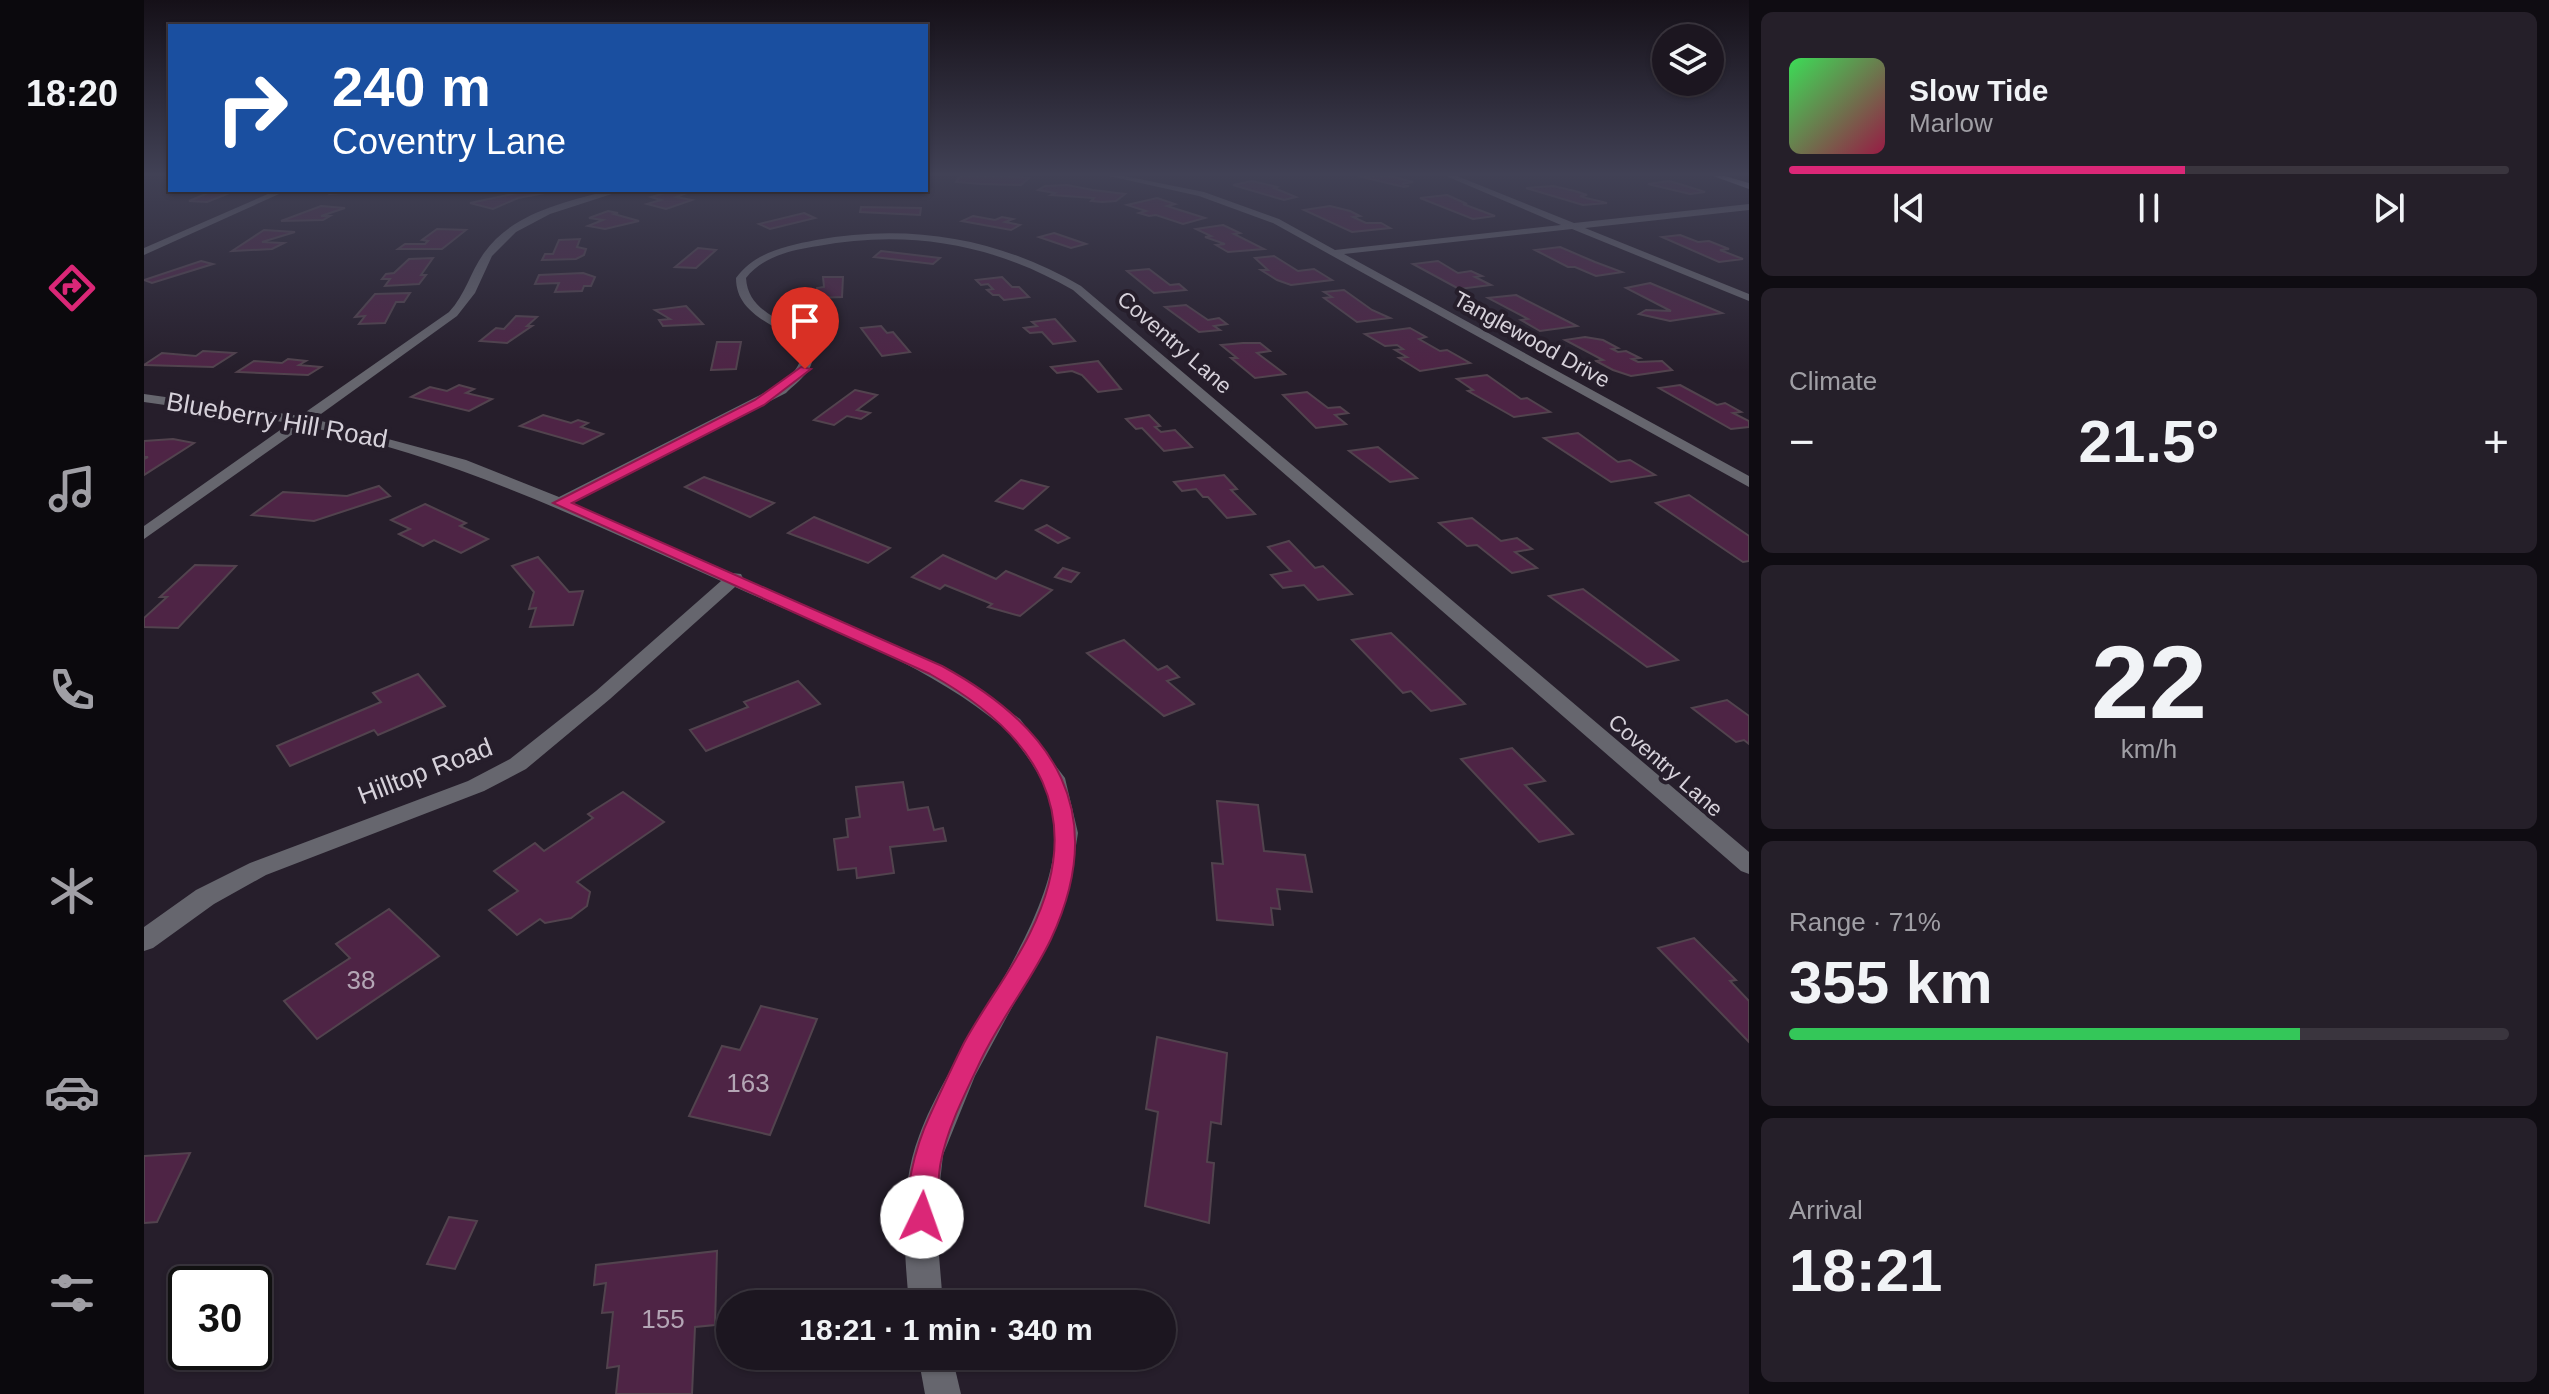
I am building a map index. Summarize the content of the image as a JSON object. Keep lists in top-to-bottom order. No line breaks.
{"streets":{"street":["Tanglewood Drive","Coventry Lane","Blueberry Hill Road","Hilltop Road"]},"crossings":[["Coventry Lane","Blueberry Hill Road"],["Blueberry Hill Road","Hilltop Road"]],"house_numbers":["38","163","155"],"page":{"tabs":"18:20","turn":["240 m","Coventry Lane"],"song":["Slow Tide","Marlow"],"tile":["Climate",["22","km/h"],["Range · 71%","355 km"],["Arrival","18:21"]],"heat":["−","21.5°","+"],"limit":"30","trip":"18:21 · 1 min · 340 m"}}
